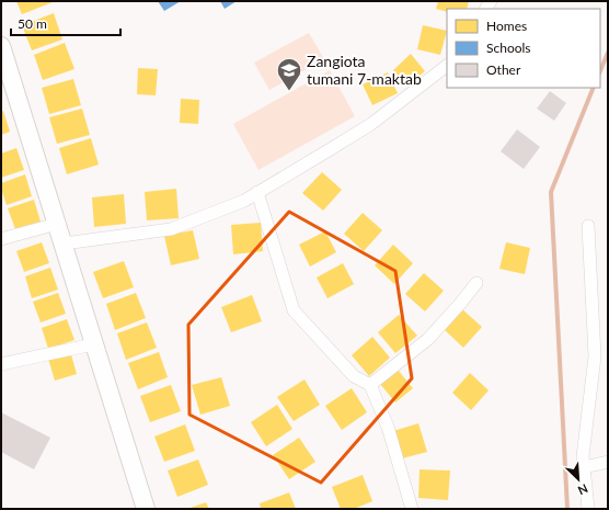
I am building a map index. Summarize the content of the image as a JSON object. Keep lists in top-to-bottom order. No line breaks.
{"places":{"school or university":["Zangiota tumani 7-maktab"]},"legend":["Homes","Schools","Other"],"scale_bar":"50 m","north":"bottom right"}
